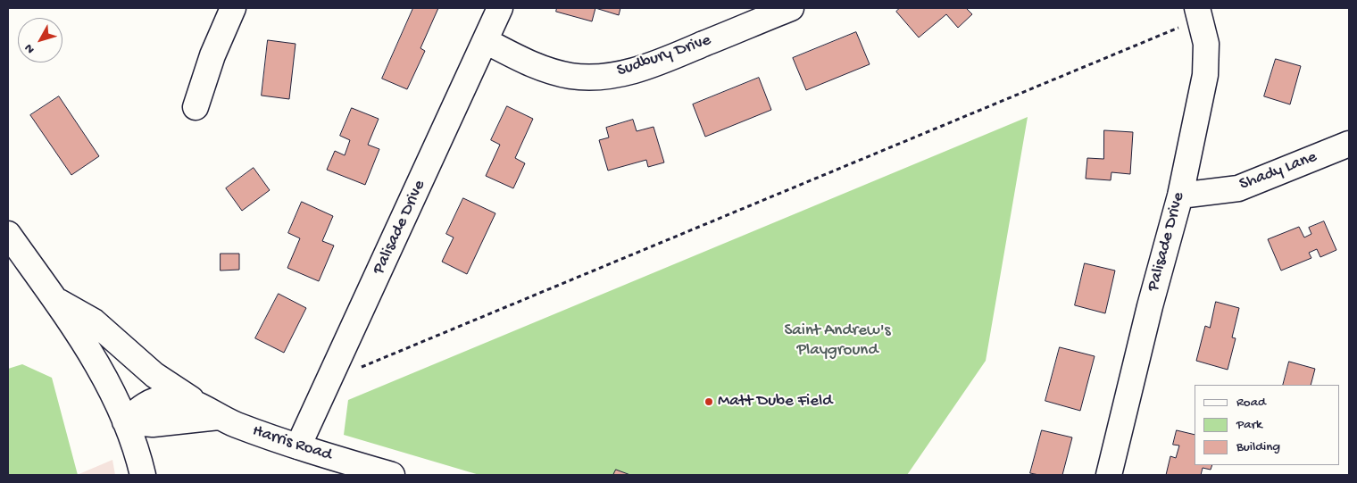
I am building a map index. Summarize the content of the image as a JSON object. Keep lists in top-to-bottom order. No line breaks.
{"streets":{"street":["Sudbury Drive","Shady Lane","Palisade Drive","Harris Road"]},"crossings":[["Sudbury Drive","Palisade Drive"],["Shady Lane","Palisade Drive"],["Palisade Drive","Harris Road"]],"parks":["Saint Andrew's Playground"],"places":["Matt Dube Field"],"legend":["Road","Park","Building"],"north":"bottom left"}
